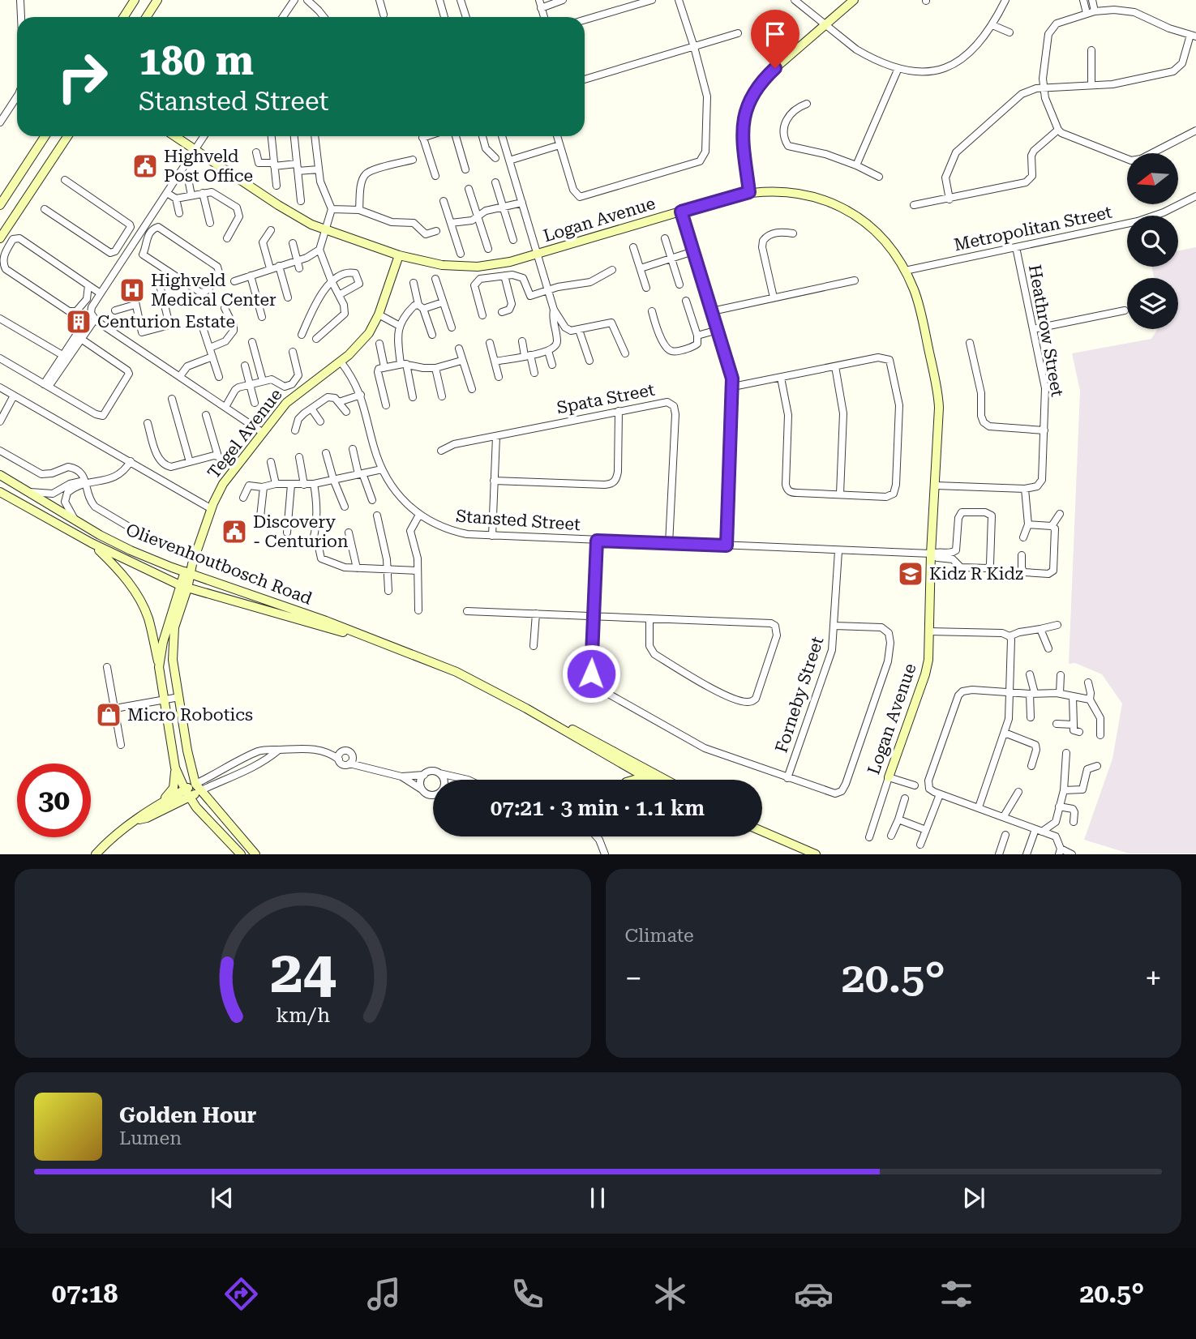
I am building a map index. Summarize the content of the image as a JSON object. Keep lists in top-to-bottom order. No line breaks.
{"streets":{"street":["Logan Avenue","Metropolitan Street","Heathrow Street","Spata Street","Tegel Avenue","Stansted Street","Olievenhoutbosch Road","Forneby Street"]},"crossings":[["Logan Avenue","Metropolitan Street"],["Logan Avenue","Tegel Avenue"],["Logan Avenue","Stansted Street"],["Metropolitan Street","Heathrow Street"],["Spata Street","Stansted Street"],["Tegel Avenue","Stansted Street"],["Tegel Avenue","Olievenhoutbosch Road"],["Stansted Street","Forneby Street"]],"places":{"public building":["Highveld Post Office","Discovery - Centurion"],"hospital":["Highveld Medical Center"],"building":["Centurion Estate"],"school or university":["Kidz R Kidz"],"shop":["Micro Robotics"]},"north":"left","page":{"turn":["180 m","Stansted Street"],"limit":"30","trip":"07:21 · 3 min · 1.1 km","tile":"Climate","heat":["−","20.5°","+"],"song":["Golden Hour","Lumen"],"tabs":["07:18","20.5°"],"gauge":["24","km/h"]}}
